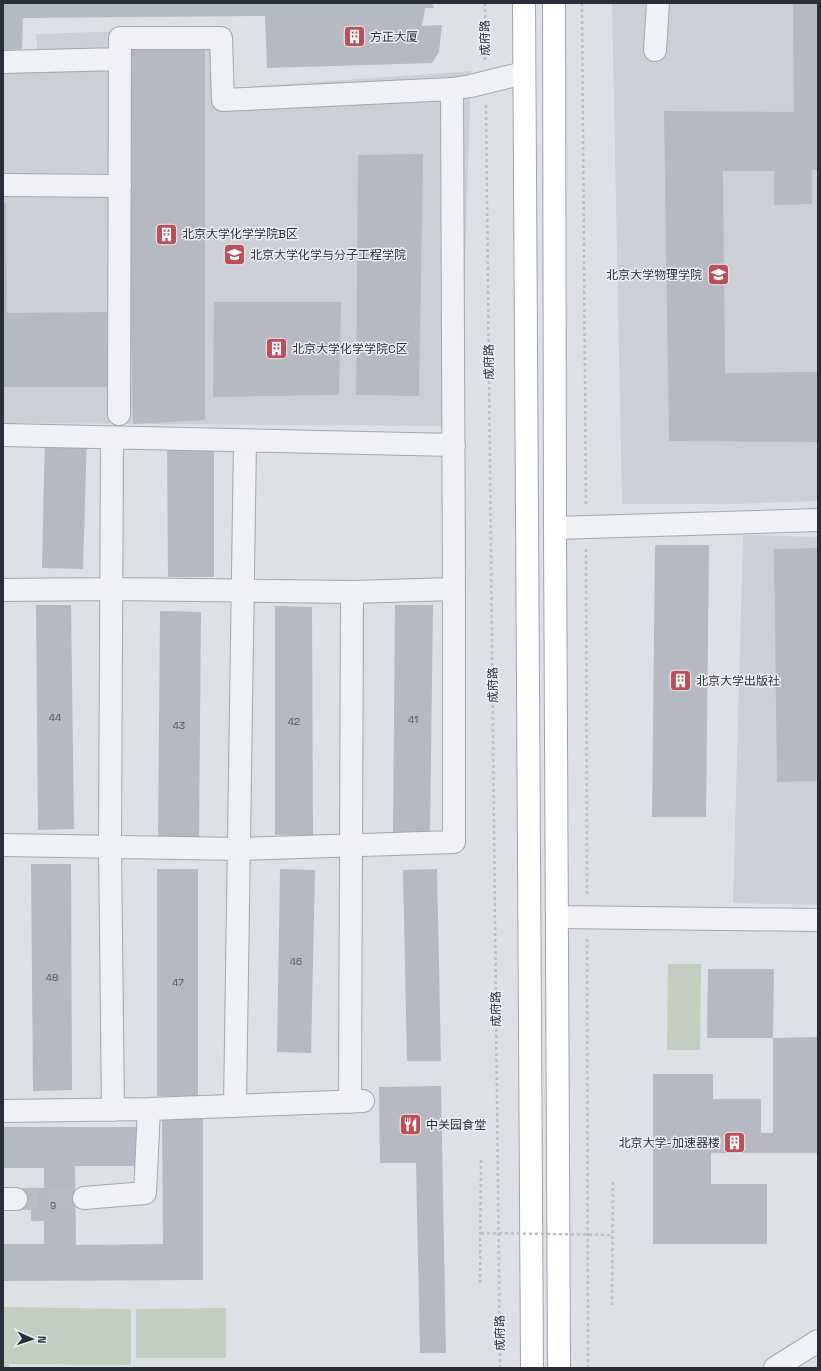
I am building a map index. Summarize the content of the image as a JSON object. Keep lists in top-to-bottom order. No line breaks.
{"streets":{"path":["成府路"]},"places":{"building":["方正大厦","北京大学化学学院B区","北京大学化学学院C区","北京大学出版社","北京大学-加速器楼"],"school or university":["北京大学化学与分子工程学院","北京大学物理学院"],"restaurant":["中关园食堂"]},"house_numbers":["44","41","42","43","46","48","47","9"],"north":"right"}
